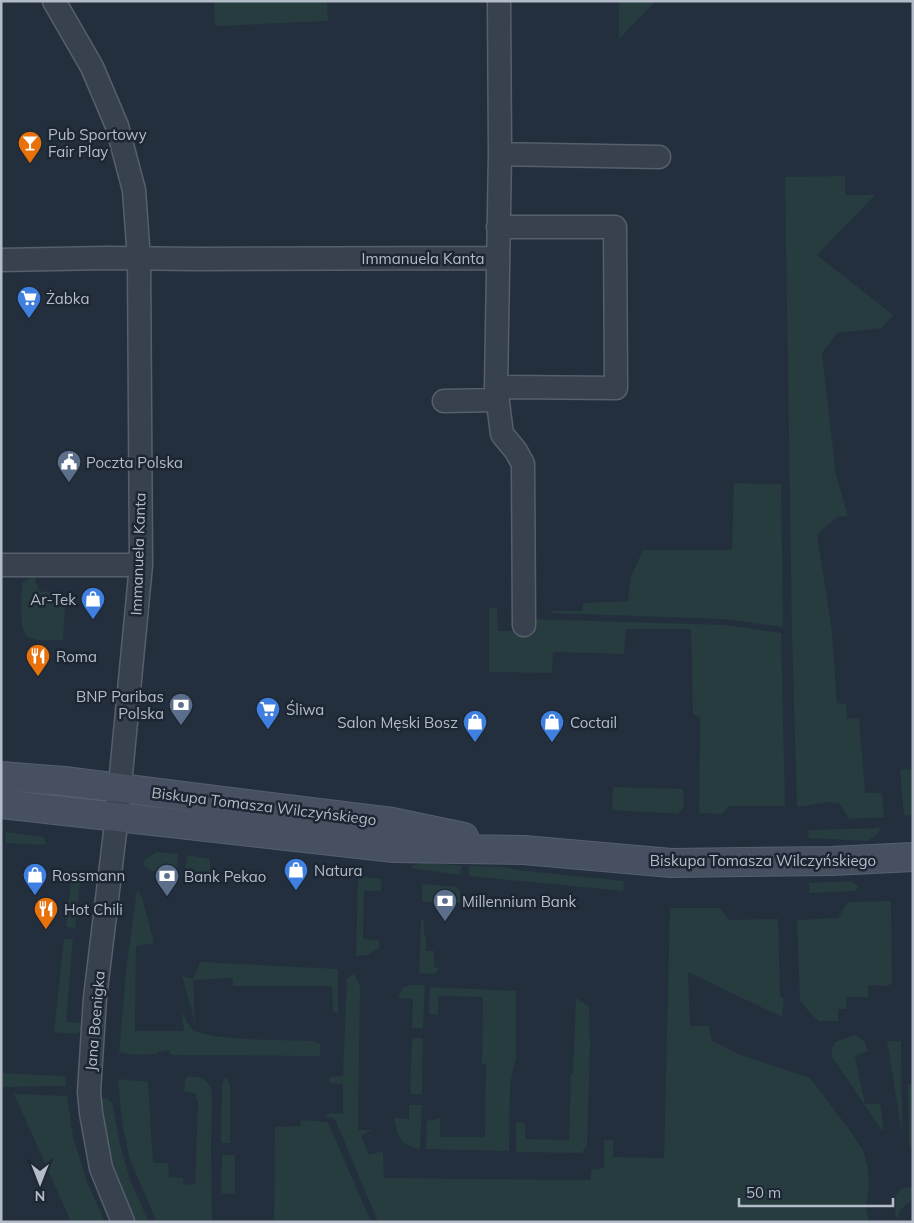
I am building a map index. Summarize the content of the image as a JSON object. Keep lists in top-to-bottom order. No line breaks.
{"streets":{"street":["Immanuela Kanta","Biskupa Tomasza Wilczyńskiego","Jana Boenigka"]},"crossings":[["Immanuela Kanta","Biskupa Tomasza Wilczyńskiego"],["Immanuela Kanta","Jana Boenigka"],["Biskupa Tomasza Wilczyńskiego","Jana Boenigka"]],"places":{"bar":["Pub Sportowy Fair Play"],"supermarket":["Żabka","Śliwa"],"public building":["Poczta Polska"],"shop":["Ar-Tek","Salon Męski Bosz","Coctail","Natura","Rossmann"],"restaurant":["Roma","Hot Chili"],"bank":["BNP Paribas Polska","Bank Pekao","Millennium Bank"]},"scale_bar":"50 m","north":"bottom"}
